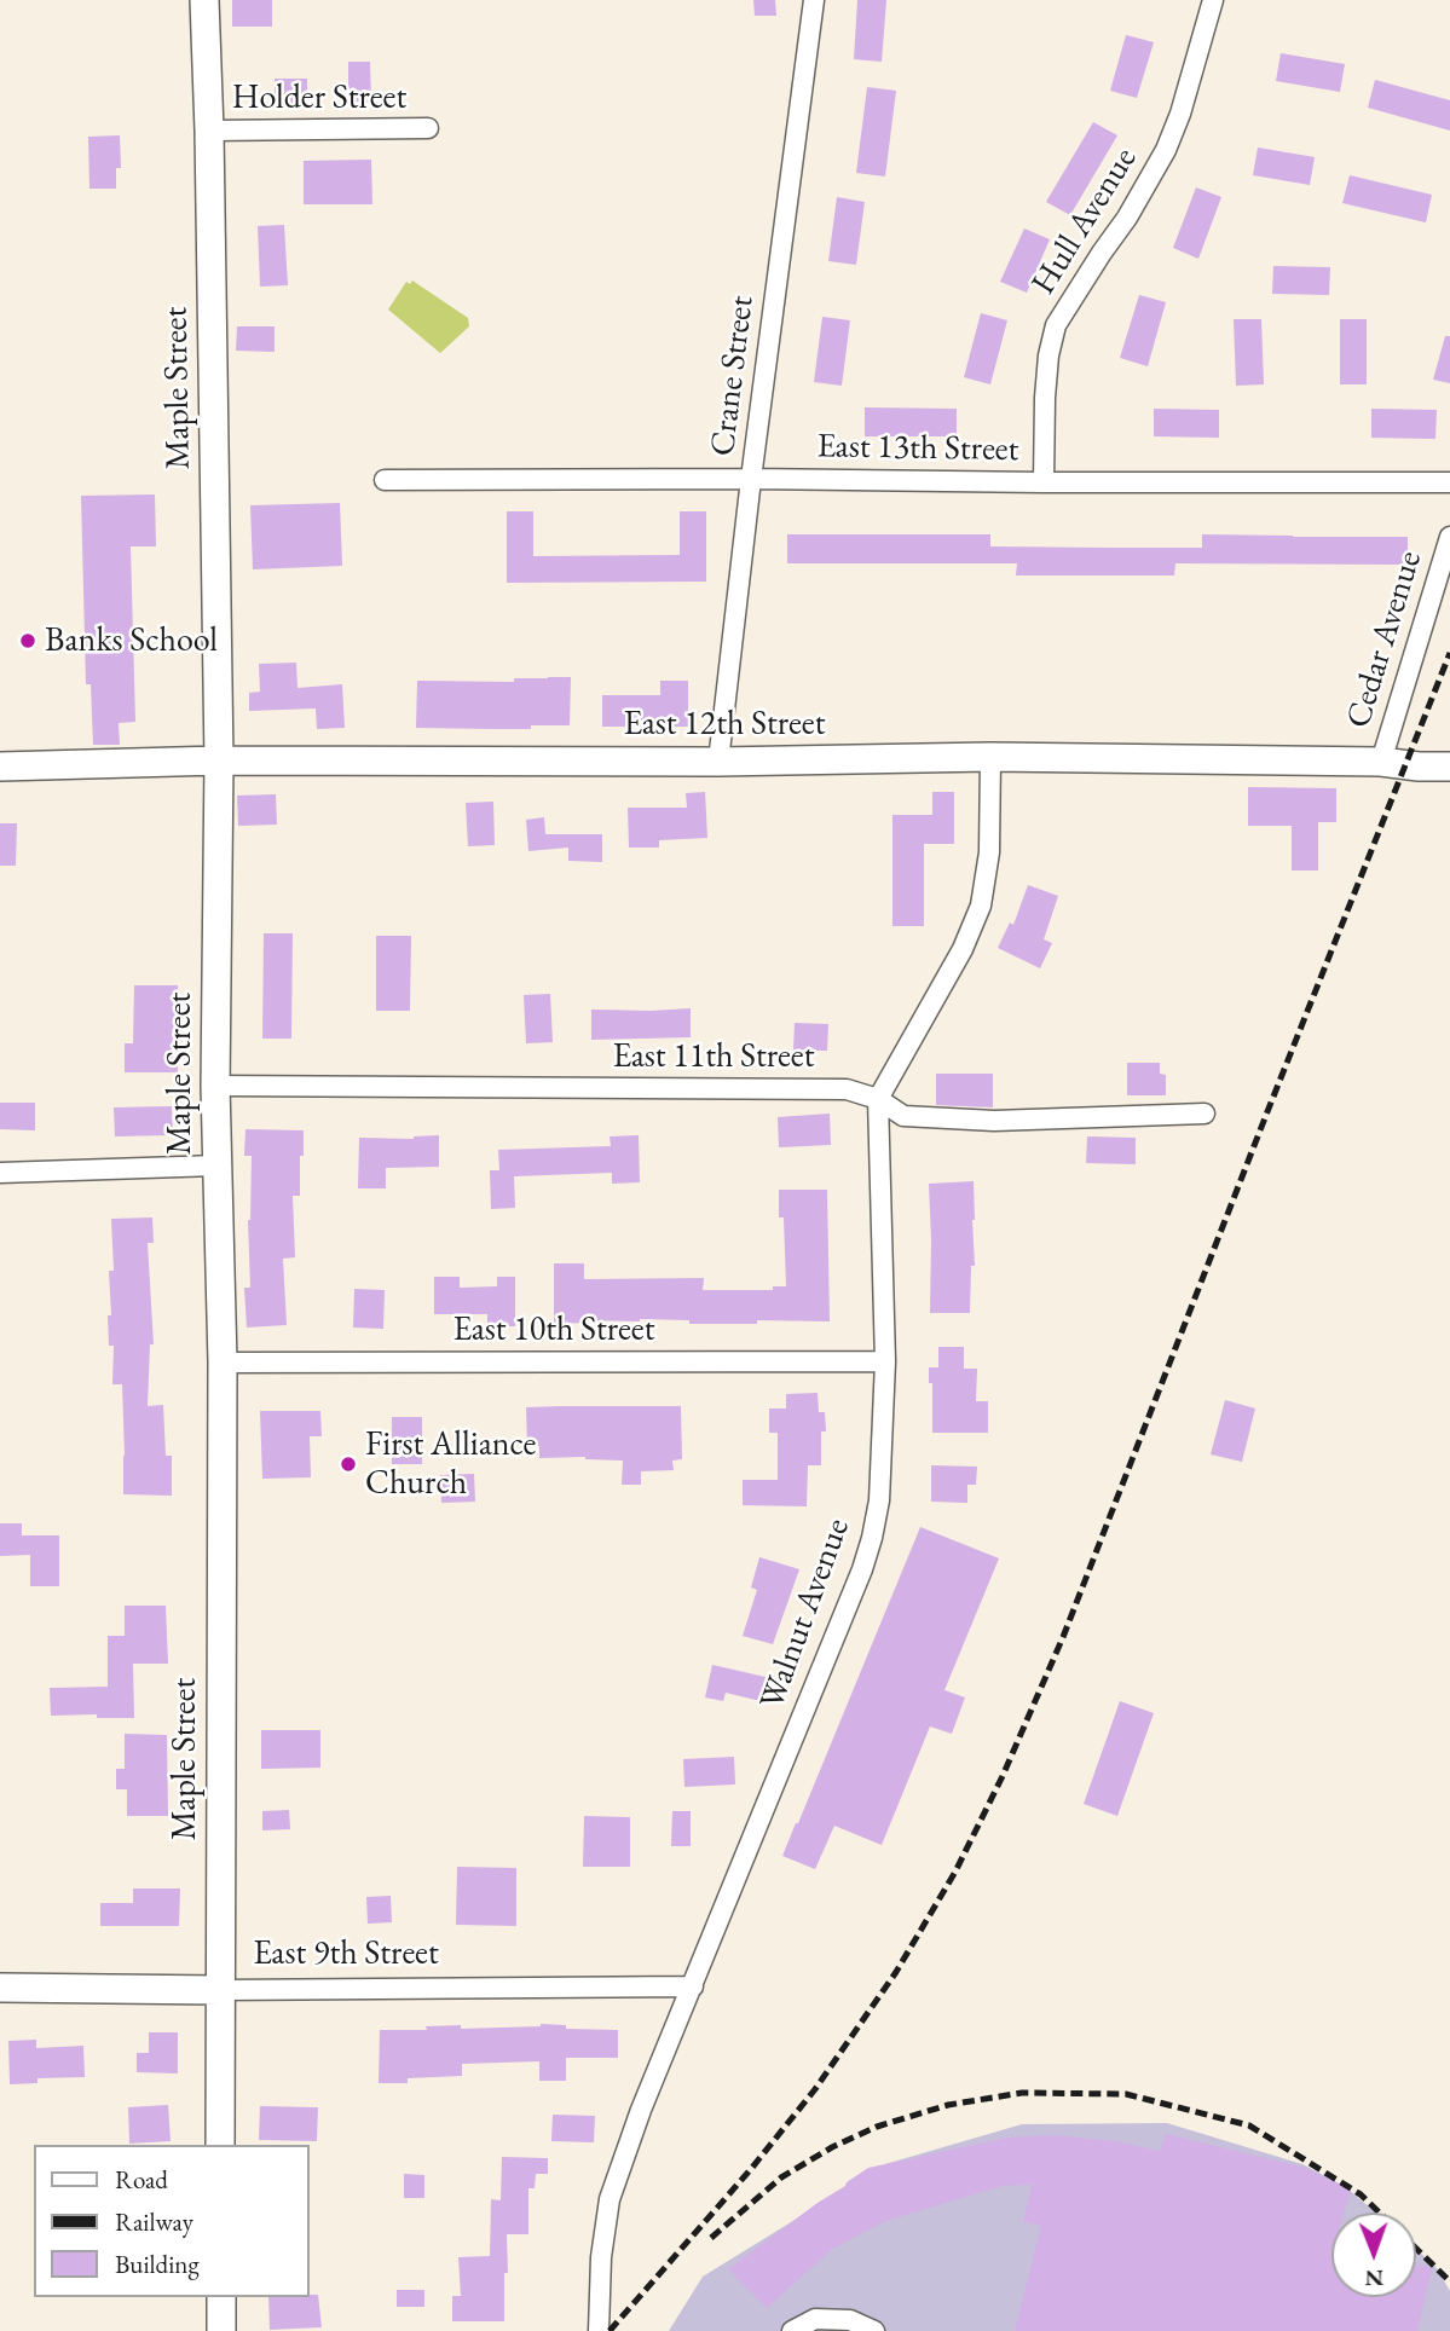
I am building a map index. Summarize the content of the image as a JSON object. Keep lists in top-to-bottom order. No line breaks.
{"streets":{"main road":["Maple Street","East 12th Street","East 9th Street"],"street":["Holder Street","Hull Avenue","Crane Street","East 13th Street","Cedar Avenue","East 11th Street","East 10th Street","Walnut Avenue"]},"crossings":[["Holder Street","Maple Street"],["Hull Avenue","East 13th Street"],["Crane Street","East 13th Street"],["Crane Street","East 12th Street"],["Maple Street","East 12th Street"],["Maple Street","East 11th Street"],["Maple Street","East 10th Street"],["Maple Street","East 9th Street"],["Cedar Avenue","East 12th Street"],["East 11th Street","Walnut Avenue"],["East 10th Street","Walnut Avenue"],["Walnut Avenue","East 9th Street"]],"places":["Banks School","First Alliance Church"],"legend":["Road","Railway","Building"],"north":"bottom"}
